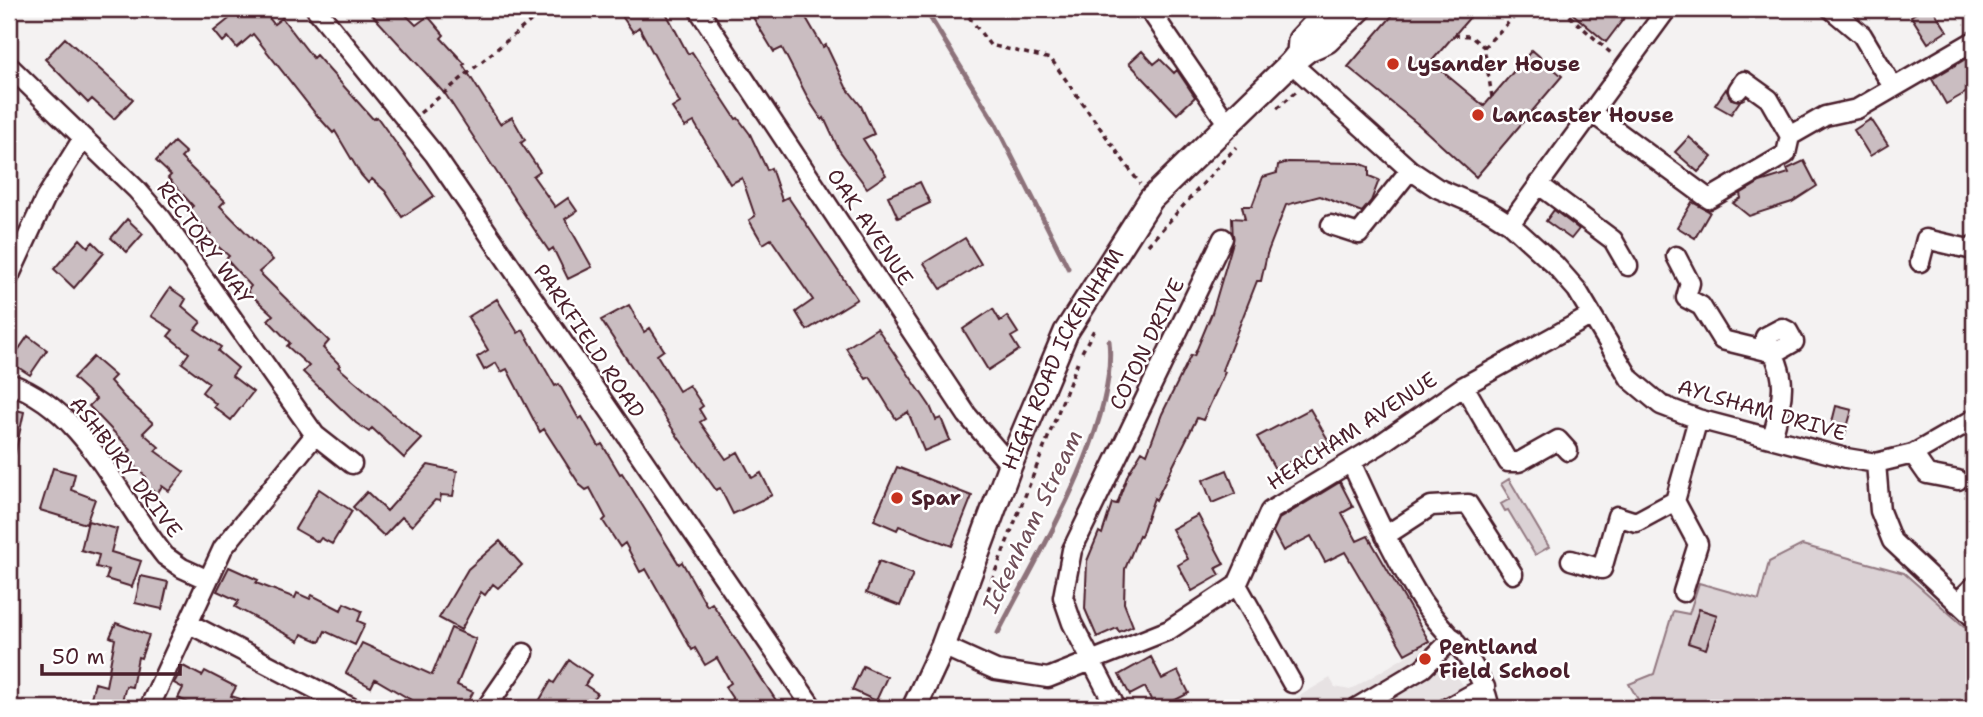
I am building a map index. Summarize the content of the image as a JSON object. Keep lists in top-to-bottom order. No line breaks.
{"streets":{"main road":["HIGH ROAD ICKENHAM"],"street":["OAK AVENUE","RECTORY WAY","PARKFIELD ROAD","COTON DRIVE","AYLSHAM DRIVE","HEACHAM AVENUE","ASHBURY DRIVE"]},"crossings":[["OAK AVENUE","HIGH ROAD ICKENHAM"],["HIGH ROAD ICKENHAM","AYLSHAM DRIVE"],["AYLSHAM DRIVE","HEACHAM AVENUE"]],"water":["Ickenham Stream"],"places":["Lysander House","Lancaster House","Spar","Pentland Field School"],"scale_bar":"50 m"}
